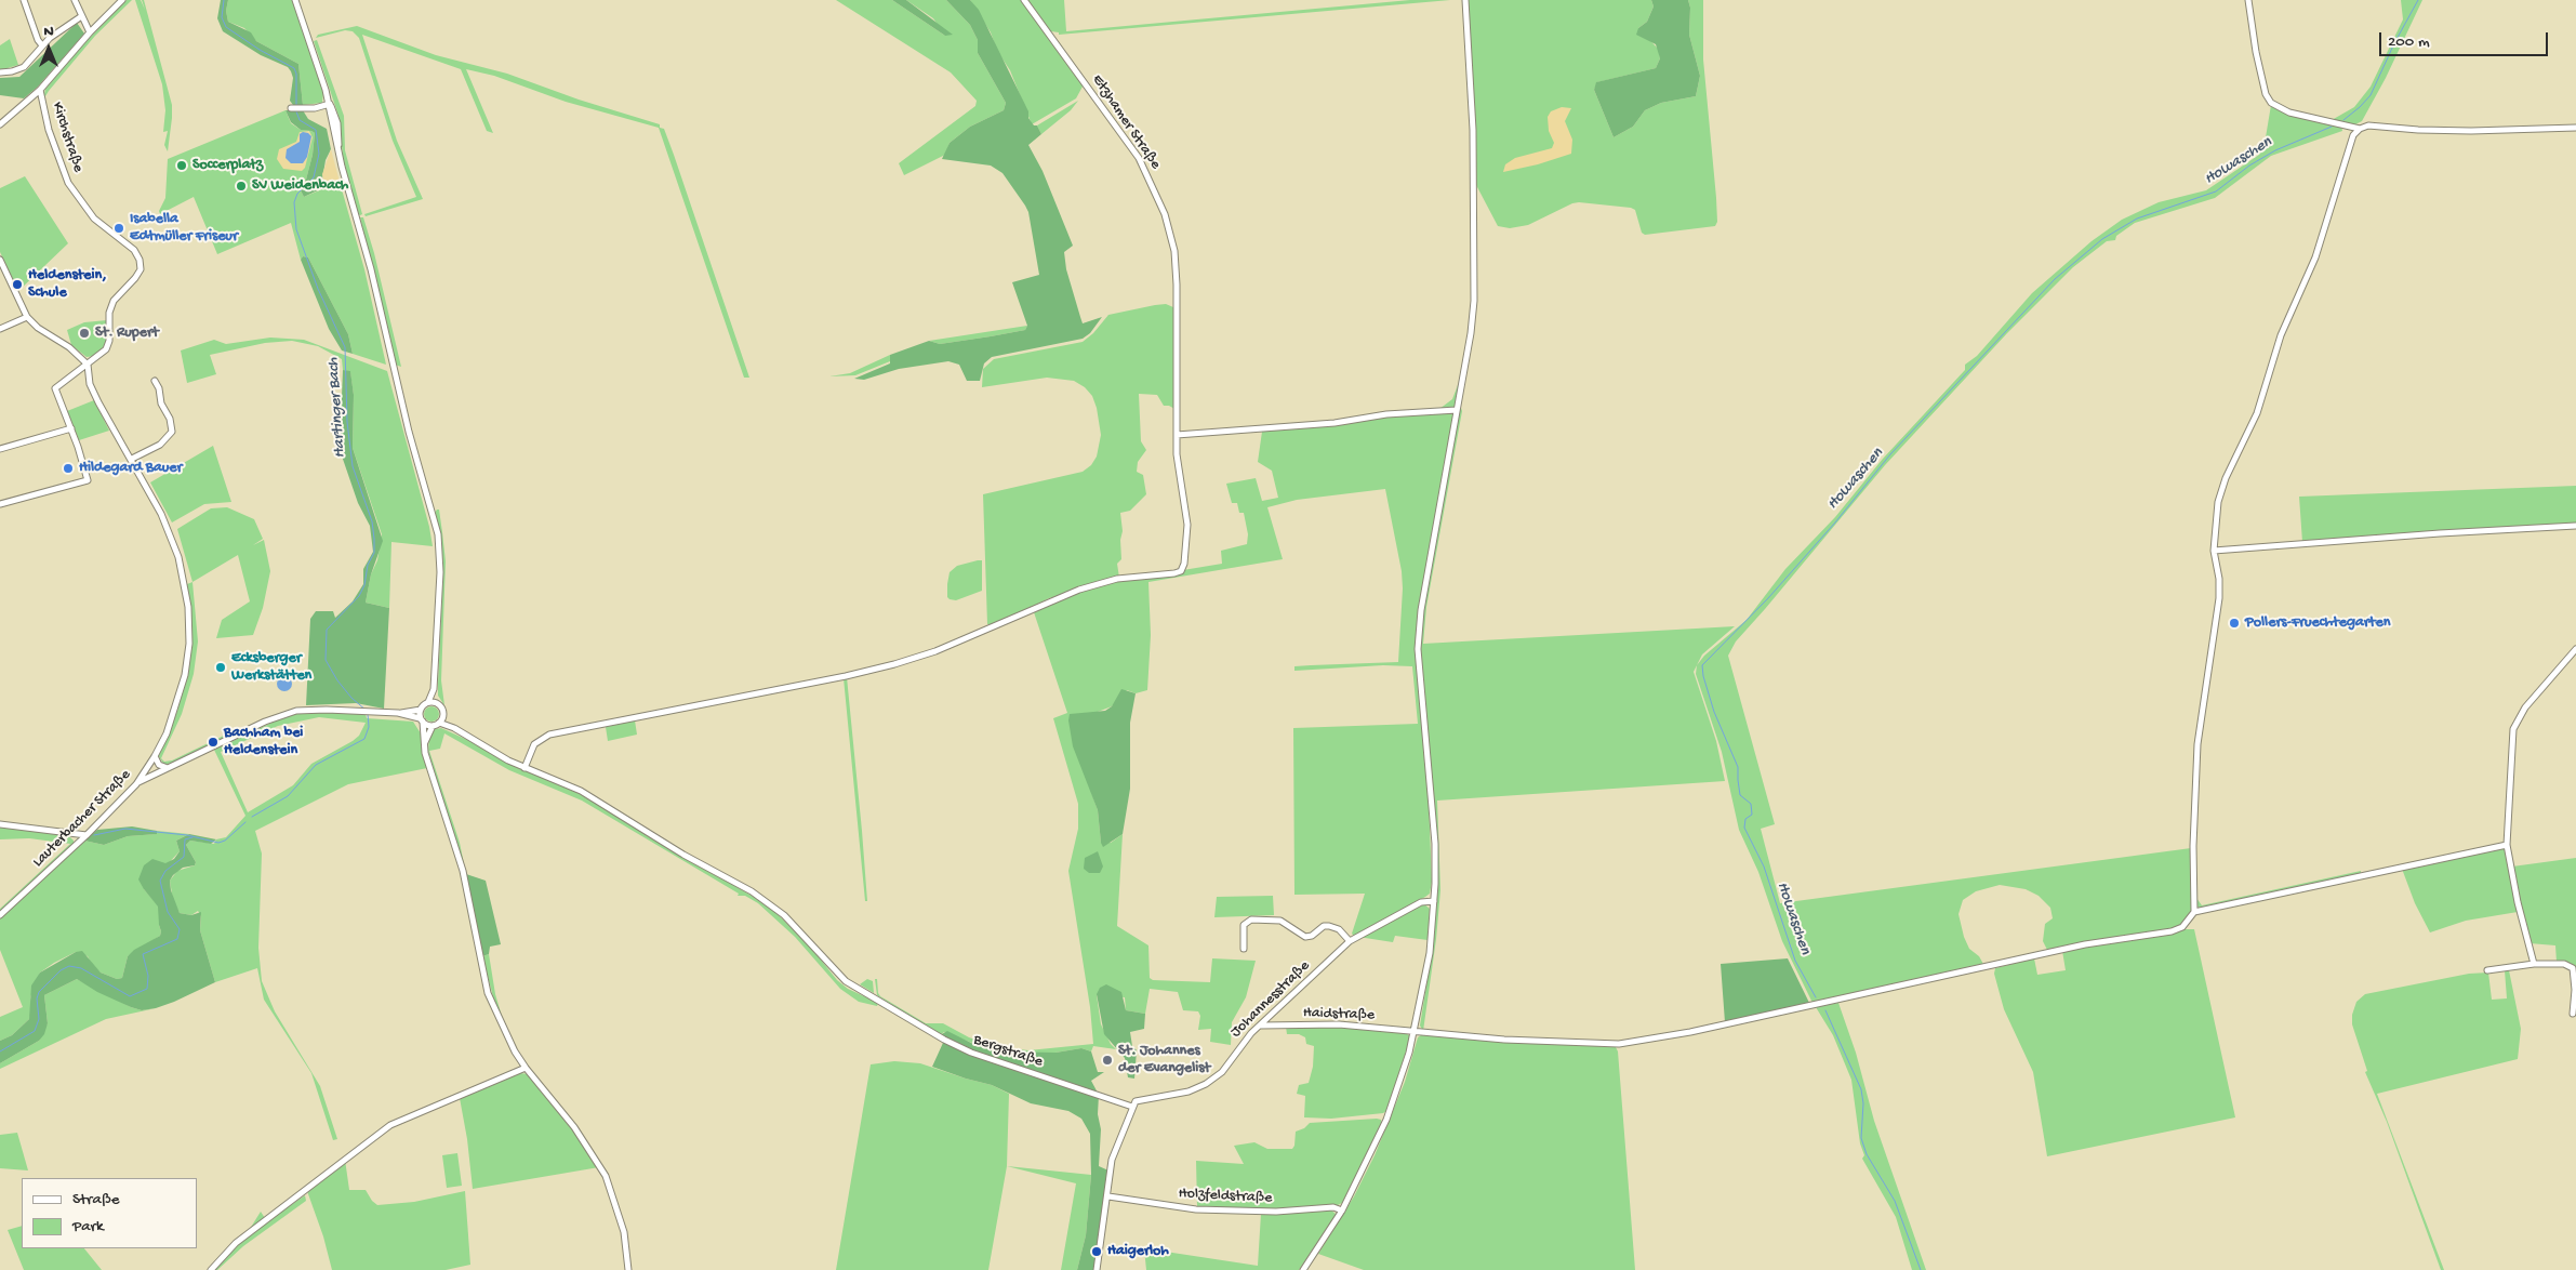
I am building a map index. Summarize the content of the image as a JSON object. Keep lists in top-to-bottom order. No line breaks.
{"streets":{"street":["Etzhamer Straße","Kirchstraße","Lauterbacher Straße","Johannesstraße","Haidstraße","Bergstraße","Holzfeldstraße"]},"crossings":[["Etzhamer Straße","Bergstraße"],["Kirchstraße","Lauterbacher Straße"],["Johannesstraße","Haidstraße"],["Johannesstraße","Bergstraße"]],"water":["Howaschen","Hartinger Bach"],"places":["Soccerplatz","SV Weidenbach","Isabella Edtmüller Friseur","Heldenstein, Schule","St. Rupert","Hildegard Bauer","Pollers-Fruechtegarten","Ecksberger Werkstätten","Bachham bei Heldenstein","St. Johannes der Evangelist","Haigerloh"],"legend":["Straße","Park"],"scale_bar":"200 m","north":"top"}
